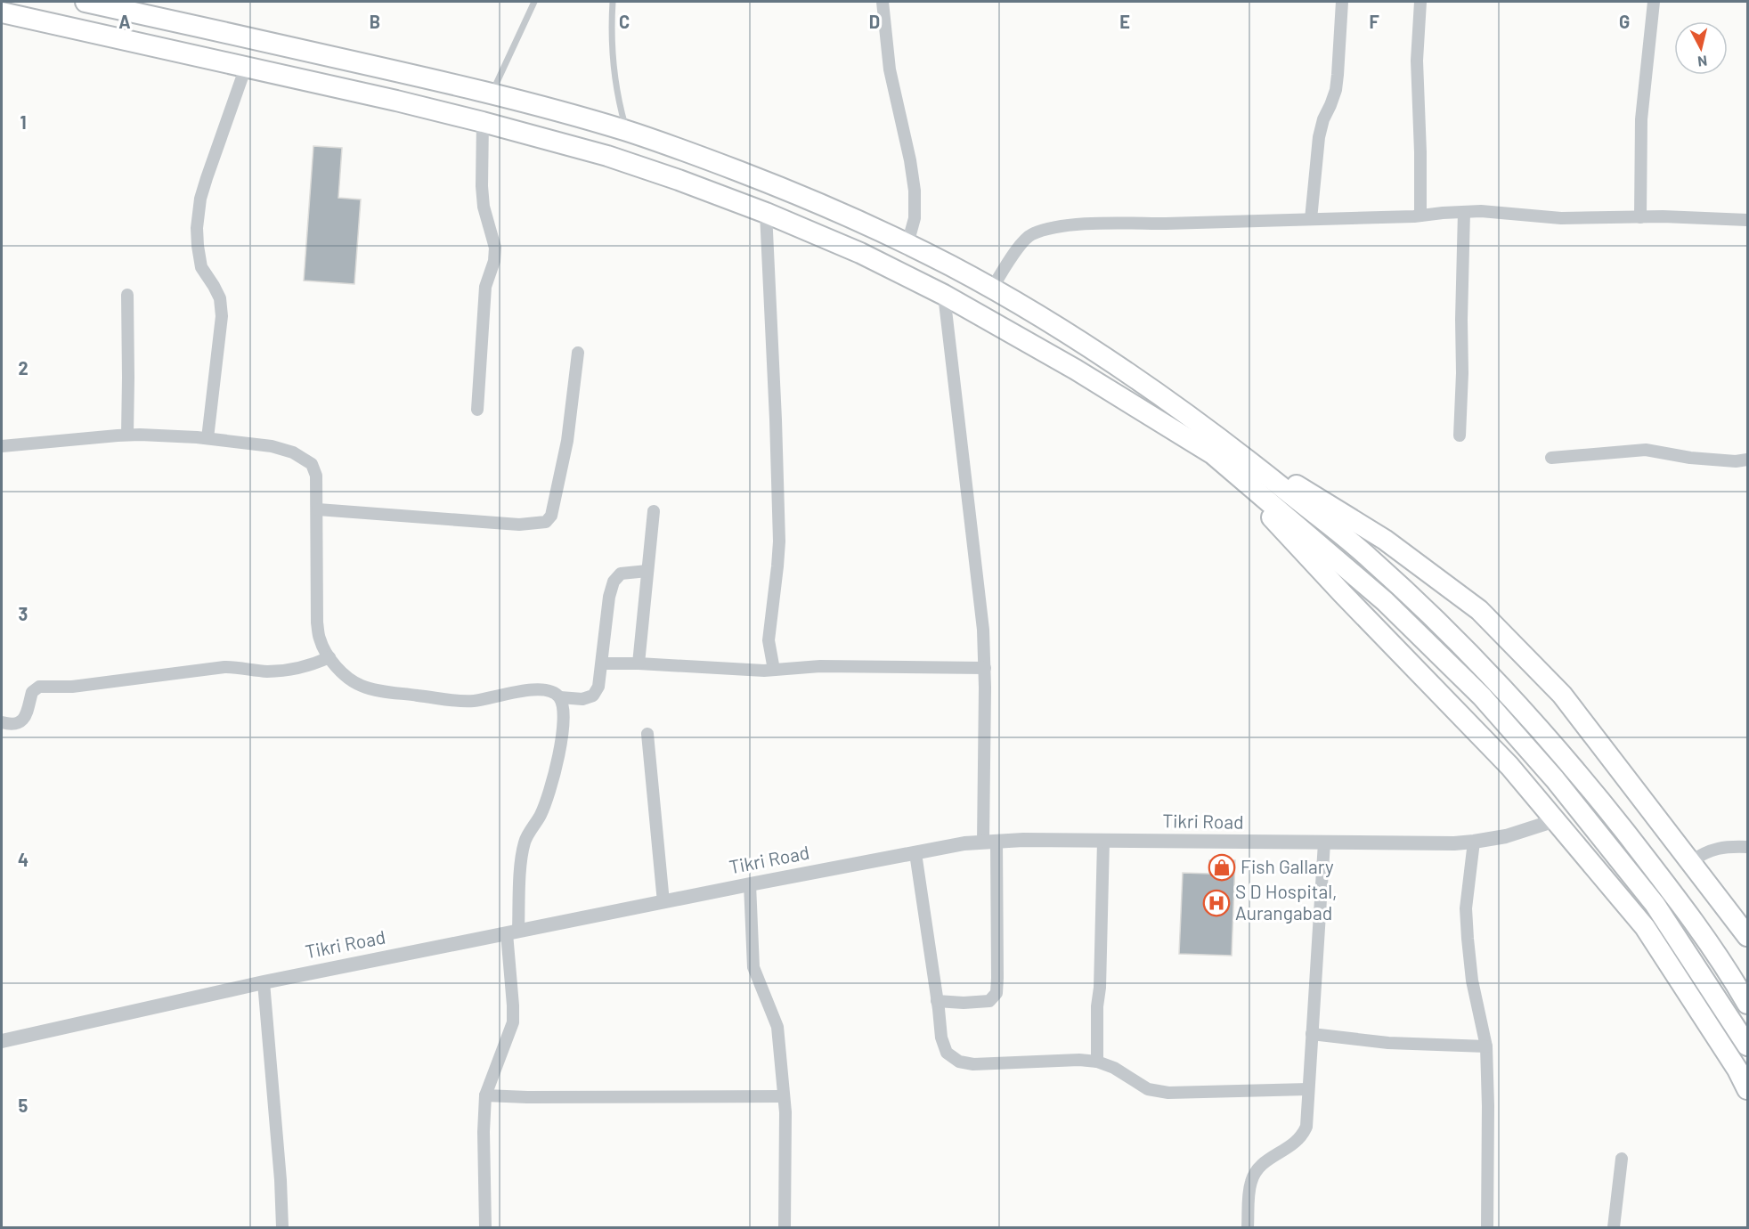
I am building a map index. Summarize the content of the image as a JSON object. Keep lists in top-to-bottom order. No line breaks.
{"streets":{"street":["Tikri Road"]},"places":{"shop":["Fish Gallary"],"hospital":["S D Hospital, Aurangabad"]},"north":"bottom","grid":{"columns":["A","B","C","D","E","F","G"],"rows":["1","2","3","4","5"]}}
